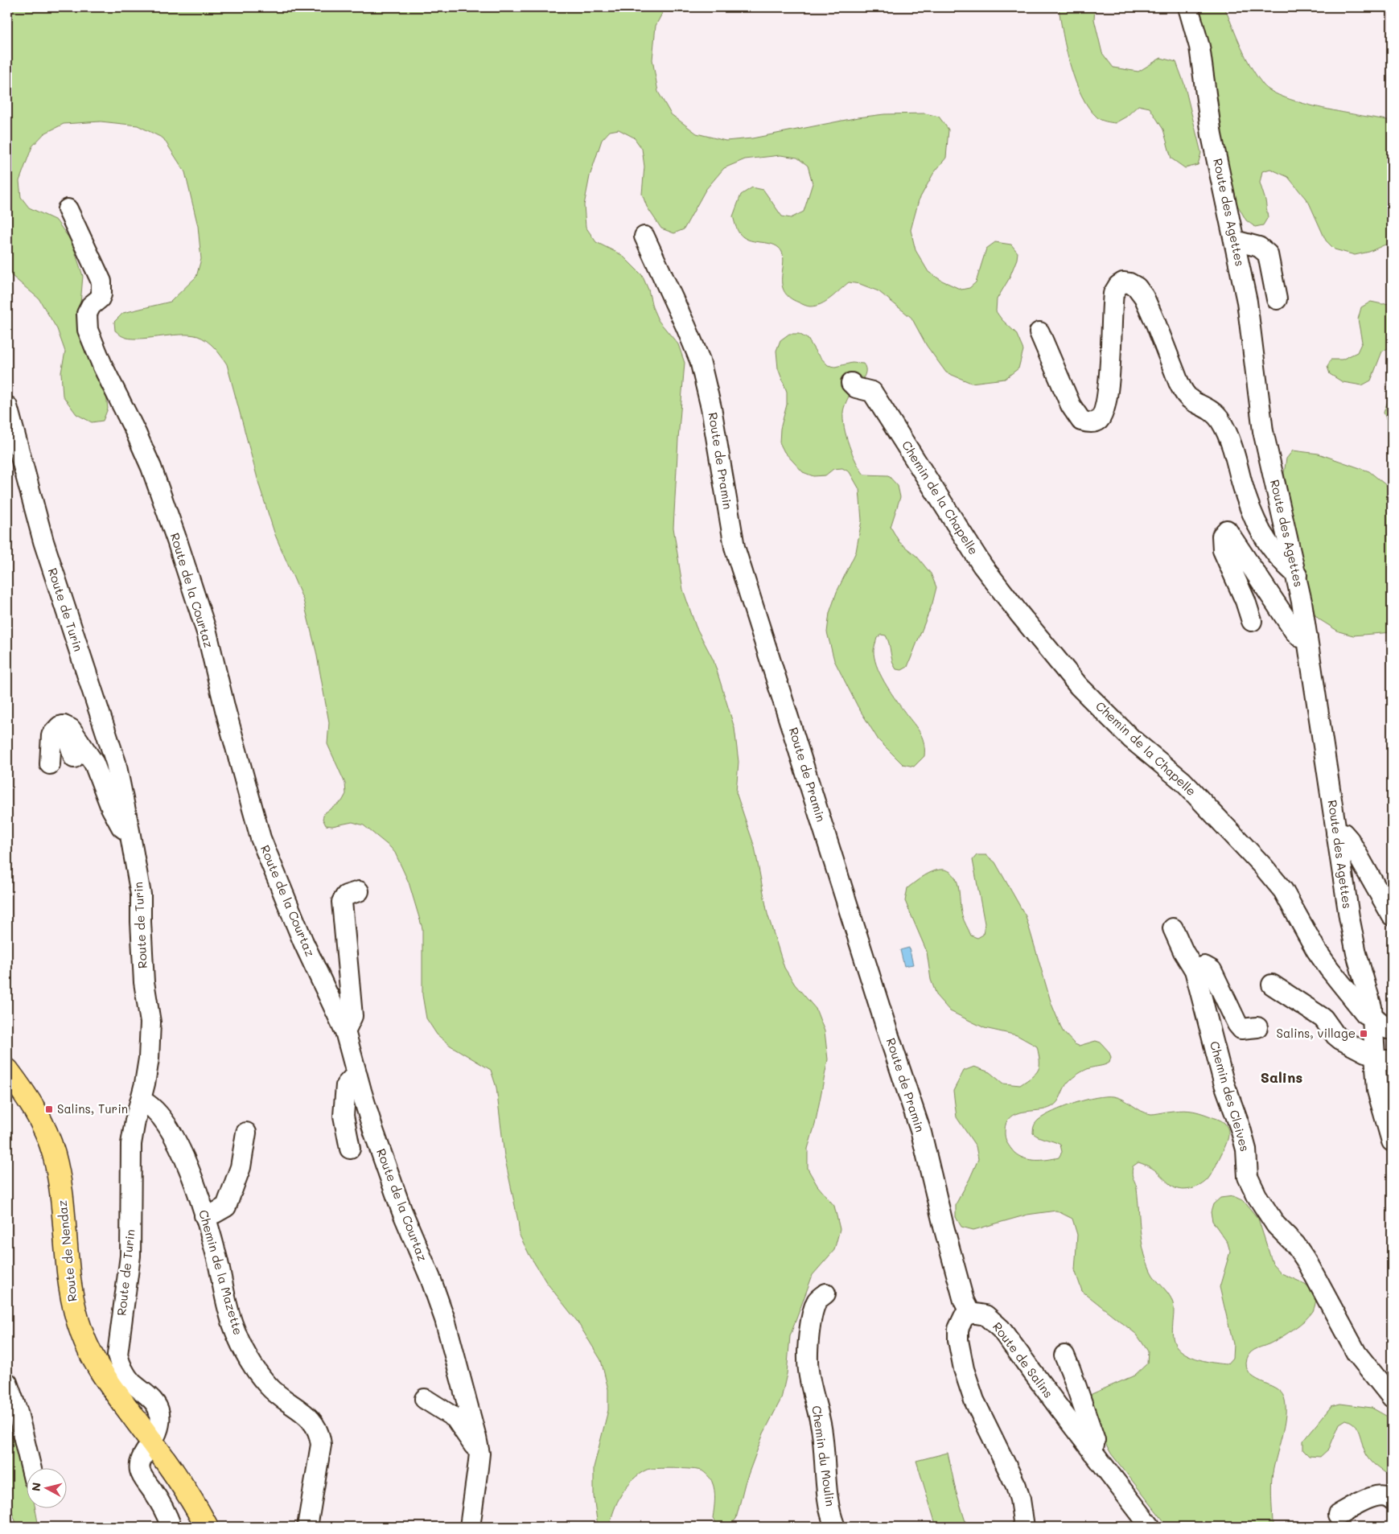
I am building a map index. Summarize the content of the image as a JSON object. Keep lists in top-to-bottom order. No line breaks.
{"streets":{"main road":["Route de Nendaz"],"street":["Route des Agettes","Route de Pramin","Chemin de la Chapelle","Route de la Courtaz","Route de Turin","Chemin des Cleives","Chemin de la Mazette","Route de Salins","Chemin du Moulin"]},"crossings":[["Route des Agettes","Chemin de la Chapelle"],["Route de Pramin","Route de Salins"],["Route de Turin","Route de Nendaz"],["Route de Turin","Chemin de la Mazette"]],"districts":["Salins"],"places":{"transit":["Salins, village","Salins, Turin"]},"north":"left"}
